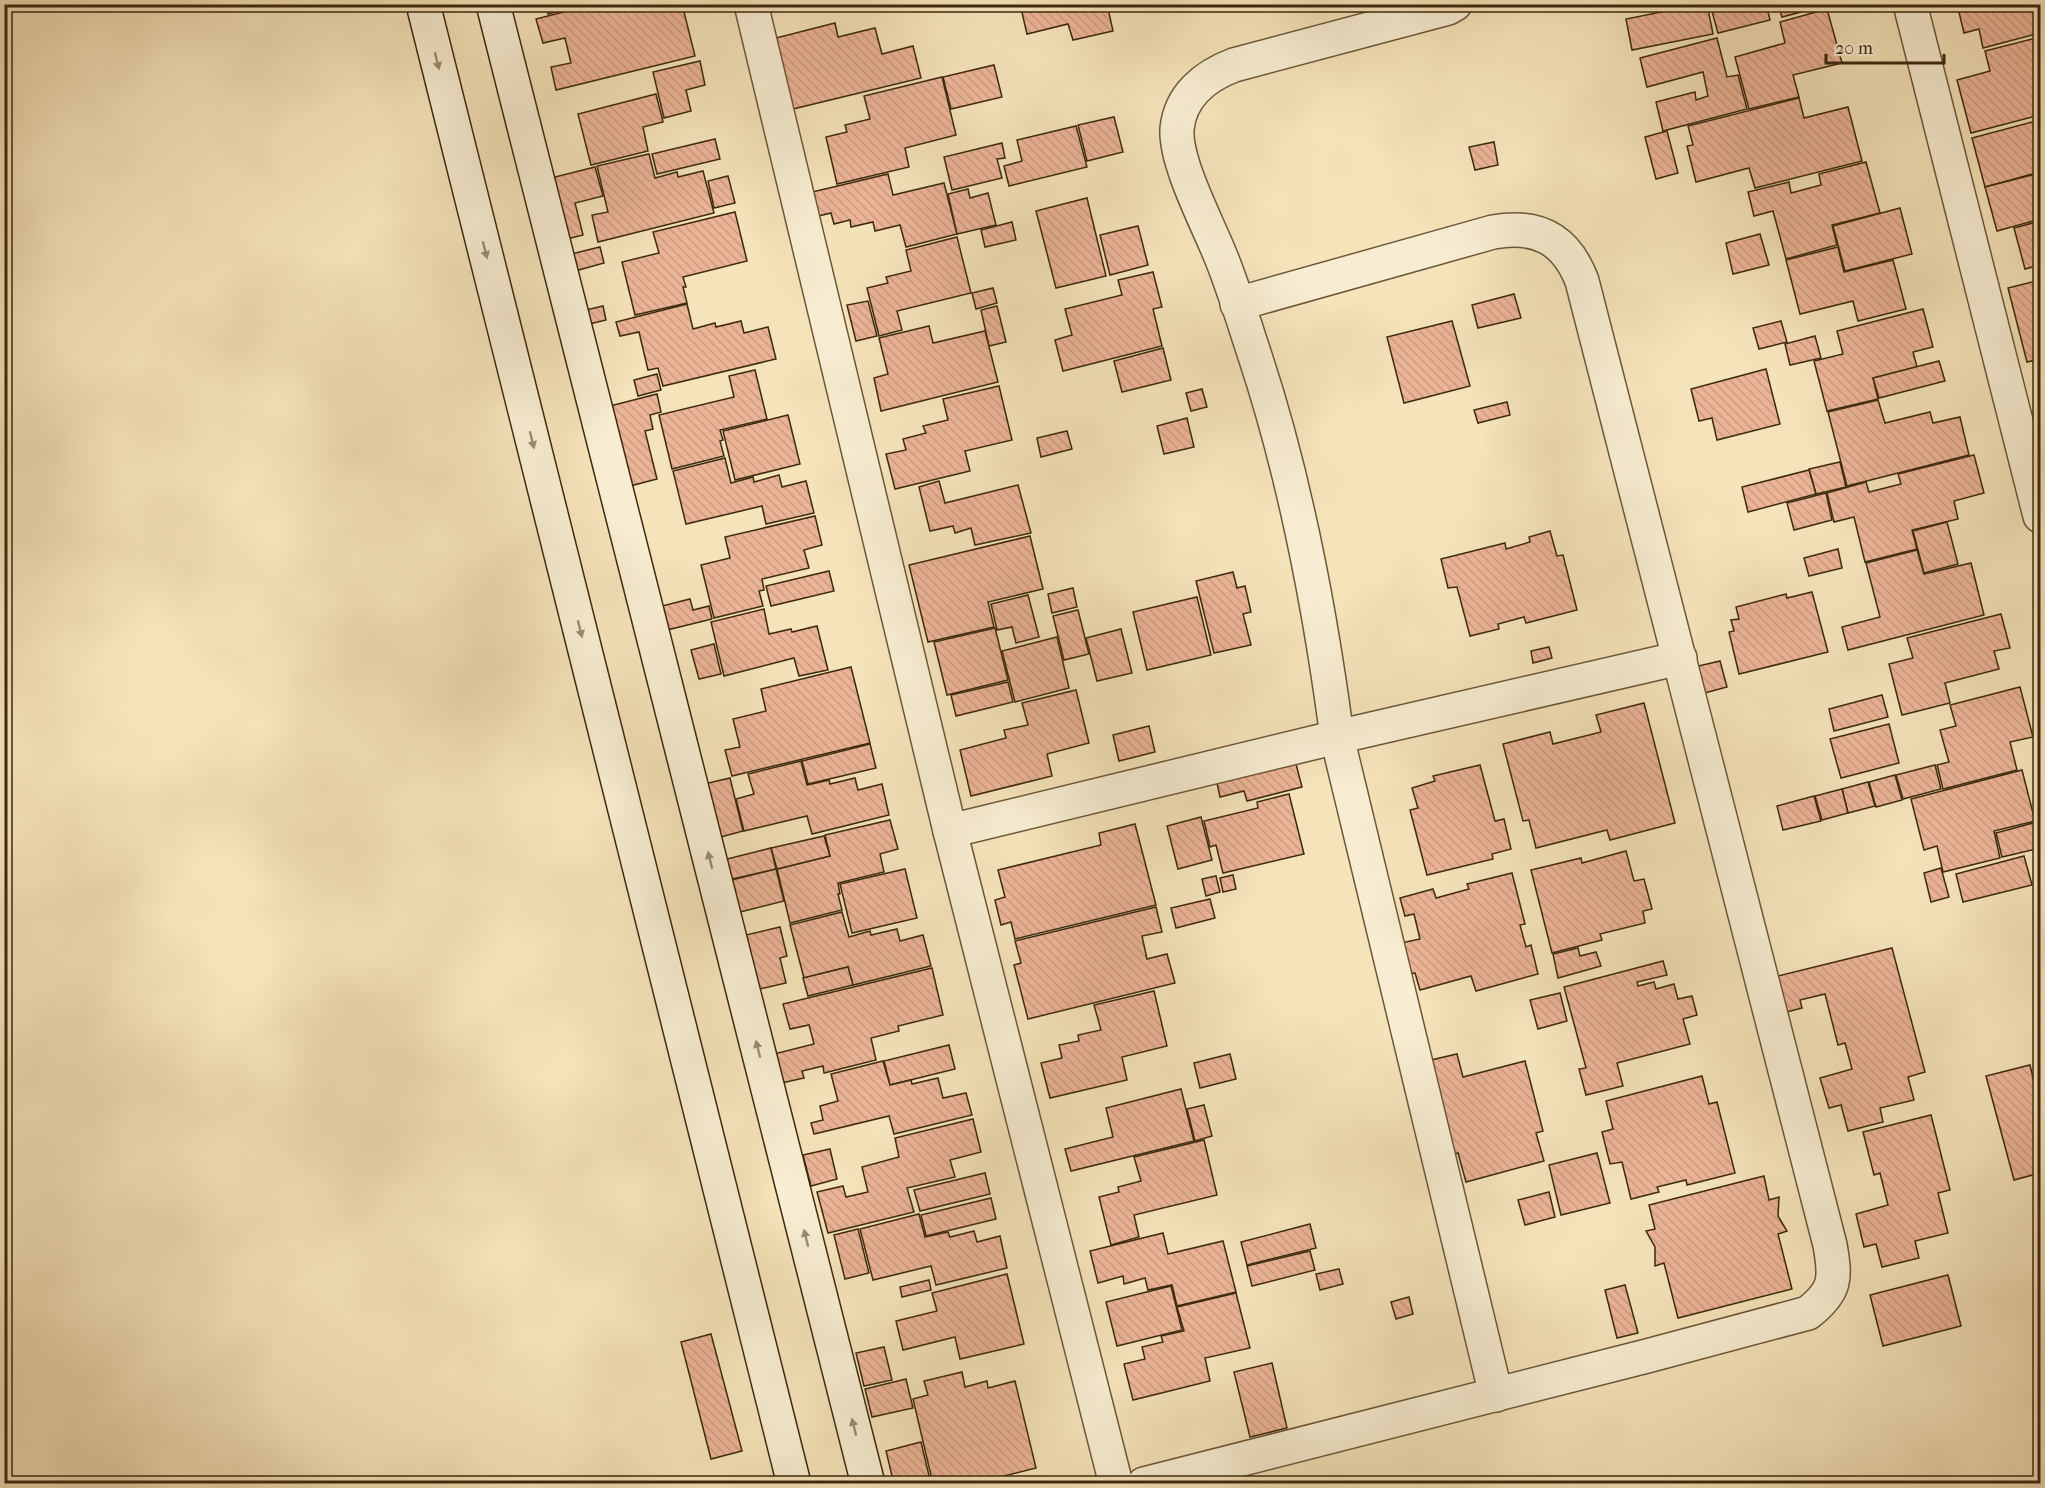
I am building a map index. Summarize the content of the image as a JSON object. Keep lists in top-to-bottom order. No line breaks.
{"scale_bar":"20 m"}
